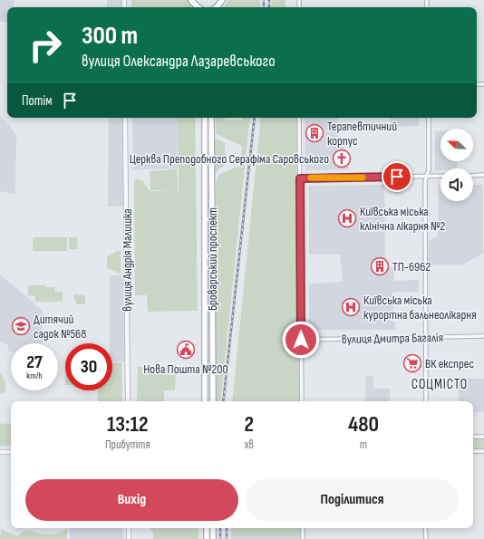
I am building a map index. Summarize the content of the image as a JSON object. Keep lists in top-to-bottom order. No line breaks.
{"streets":{"main road":["Броварський проспект"],"street":["вулиця Андрія Малишка","вулиця Дмитра Багалія"]},"districts":["СОЦМІСТО"],"places":{"building":["Терапевтичний корпус","ТП-6962"],"church":["Церква Преподобного Серафіма Саровського"],"hospital":["Київська міська клінічна лікарня №2","Київська міська курортна бальнеолікарня"],"school or university":["Дитячий садок №568"],"public building":["Нова Пошта №200"],"supermarket":["ВК експрес"]},"north":"top left","page":{"turn":["300 m","вулиця Олександра Лазаревського"],"then":"Потім","speed":"27 km/h","limit":"30","eta":["13:12","Прибуття","2","хв","480","m"],"buttons":["Вихід","Поділитися"]}}
